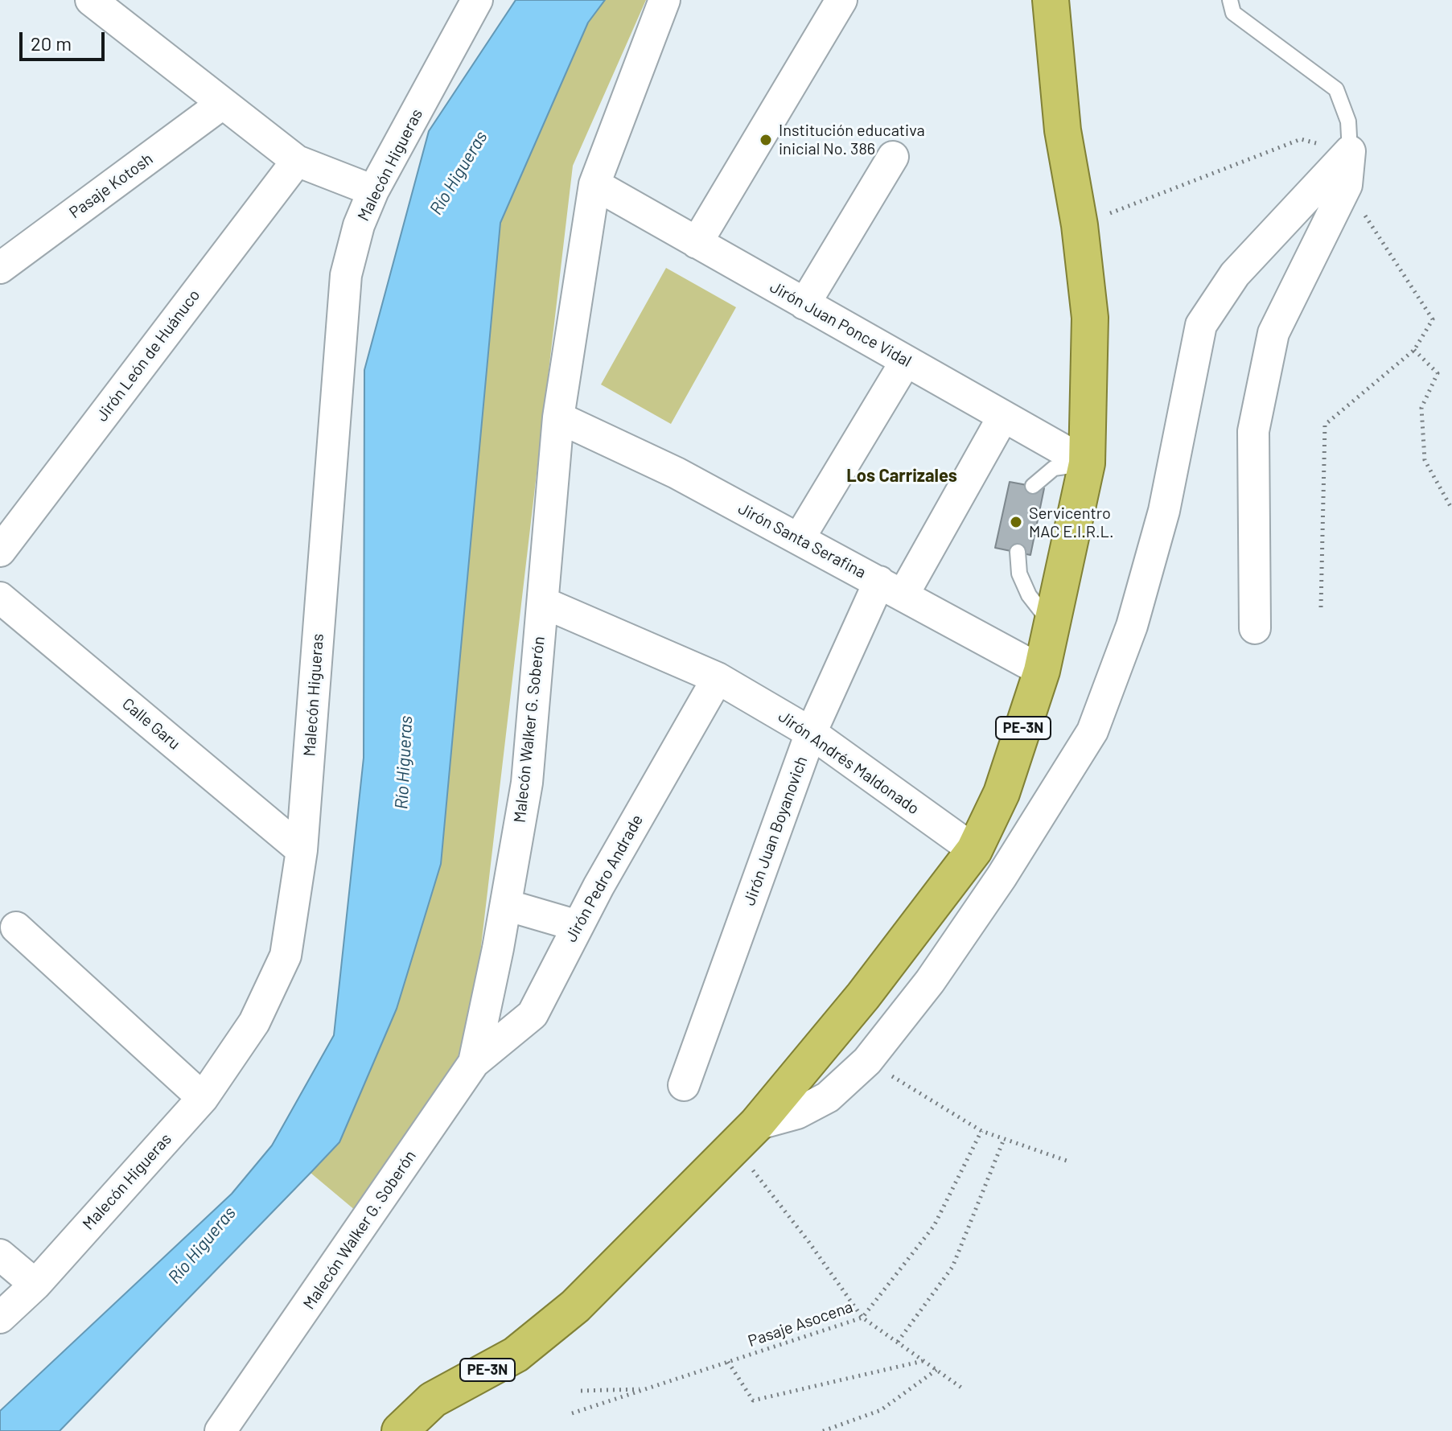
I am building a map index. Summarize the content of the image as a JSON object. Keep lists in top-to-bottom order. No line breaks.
{"streets":{"highway":["PE-3N"],"street":["Malecón Higueras","Pasaje Kotosh","Jirón Juan Ponce Vidal","Jirón León de Huánuco","Jirón Santa Serafina","Calle Garu","Malecón Walker G. Soberón","Jirón Andrés Maldonado","Jirón Juan Boyanovich","Jirón Pedro Andrade"],"path":["Pasaje Asocena"]},"crossings":[["Malecón Higueras","Calle Garu"],["Jirón Juan Ponce Vidal","PE-3N"],["Jirón Juan Ponce Vidal","Malecón Walker G. Soberón"],["Jirón Juan Ponce Vidal","Jirón Juan Boyanovich"],["Jirón Santa Serafina","PE-3N"],["Jirón Santa Serafina","Malecón Walker G. Soberón"],["Jirón Santa Serafina","Jirón Juan Boyanovich"],["PE-3N","Jirón Andrés Maldonado"],["Malecón Walker G. Soberón","Jirón Andrés Maldonado"],["Malecón Walker G. Soberón","Jirón Pedro Andrade"],["Jirón Andrés Maldonado","Jirón Juan Boyanovich"],["Jirón Andrés Maldonado","Jirón Pedro Andrade"]],"districts":["Los Carrizales"],"water":["Río Higueras"],"places":["Institución educativa inicial No. 386","Servicentro MAC E.I.R.L."],"scale_bar":"20 m"}
